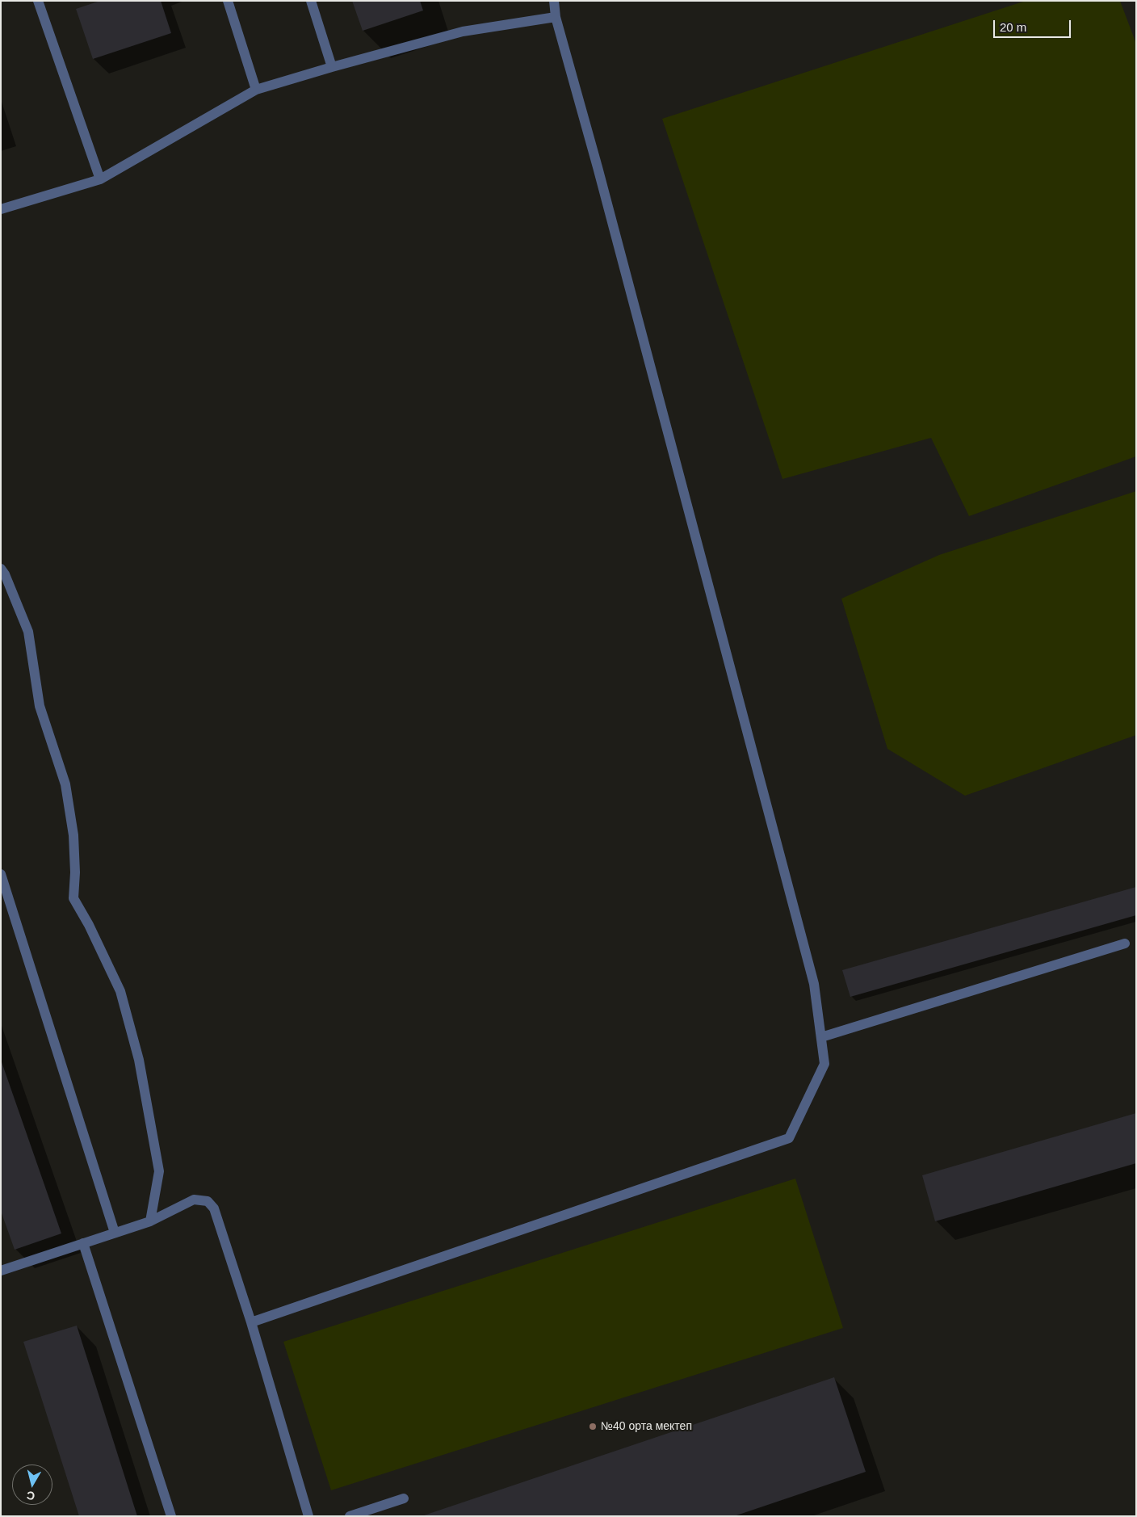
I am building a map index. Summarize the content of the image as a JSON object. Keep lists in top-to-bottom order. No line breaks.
{"places":["№40 орта мектеп"],"scale_bar":"20 m","north":"bottom"}
